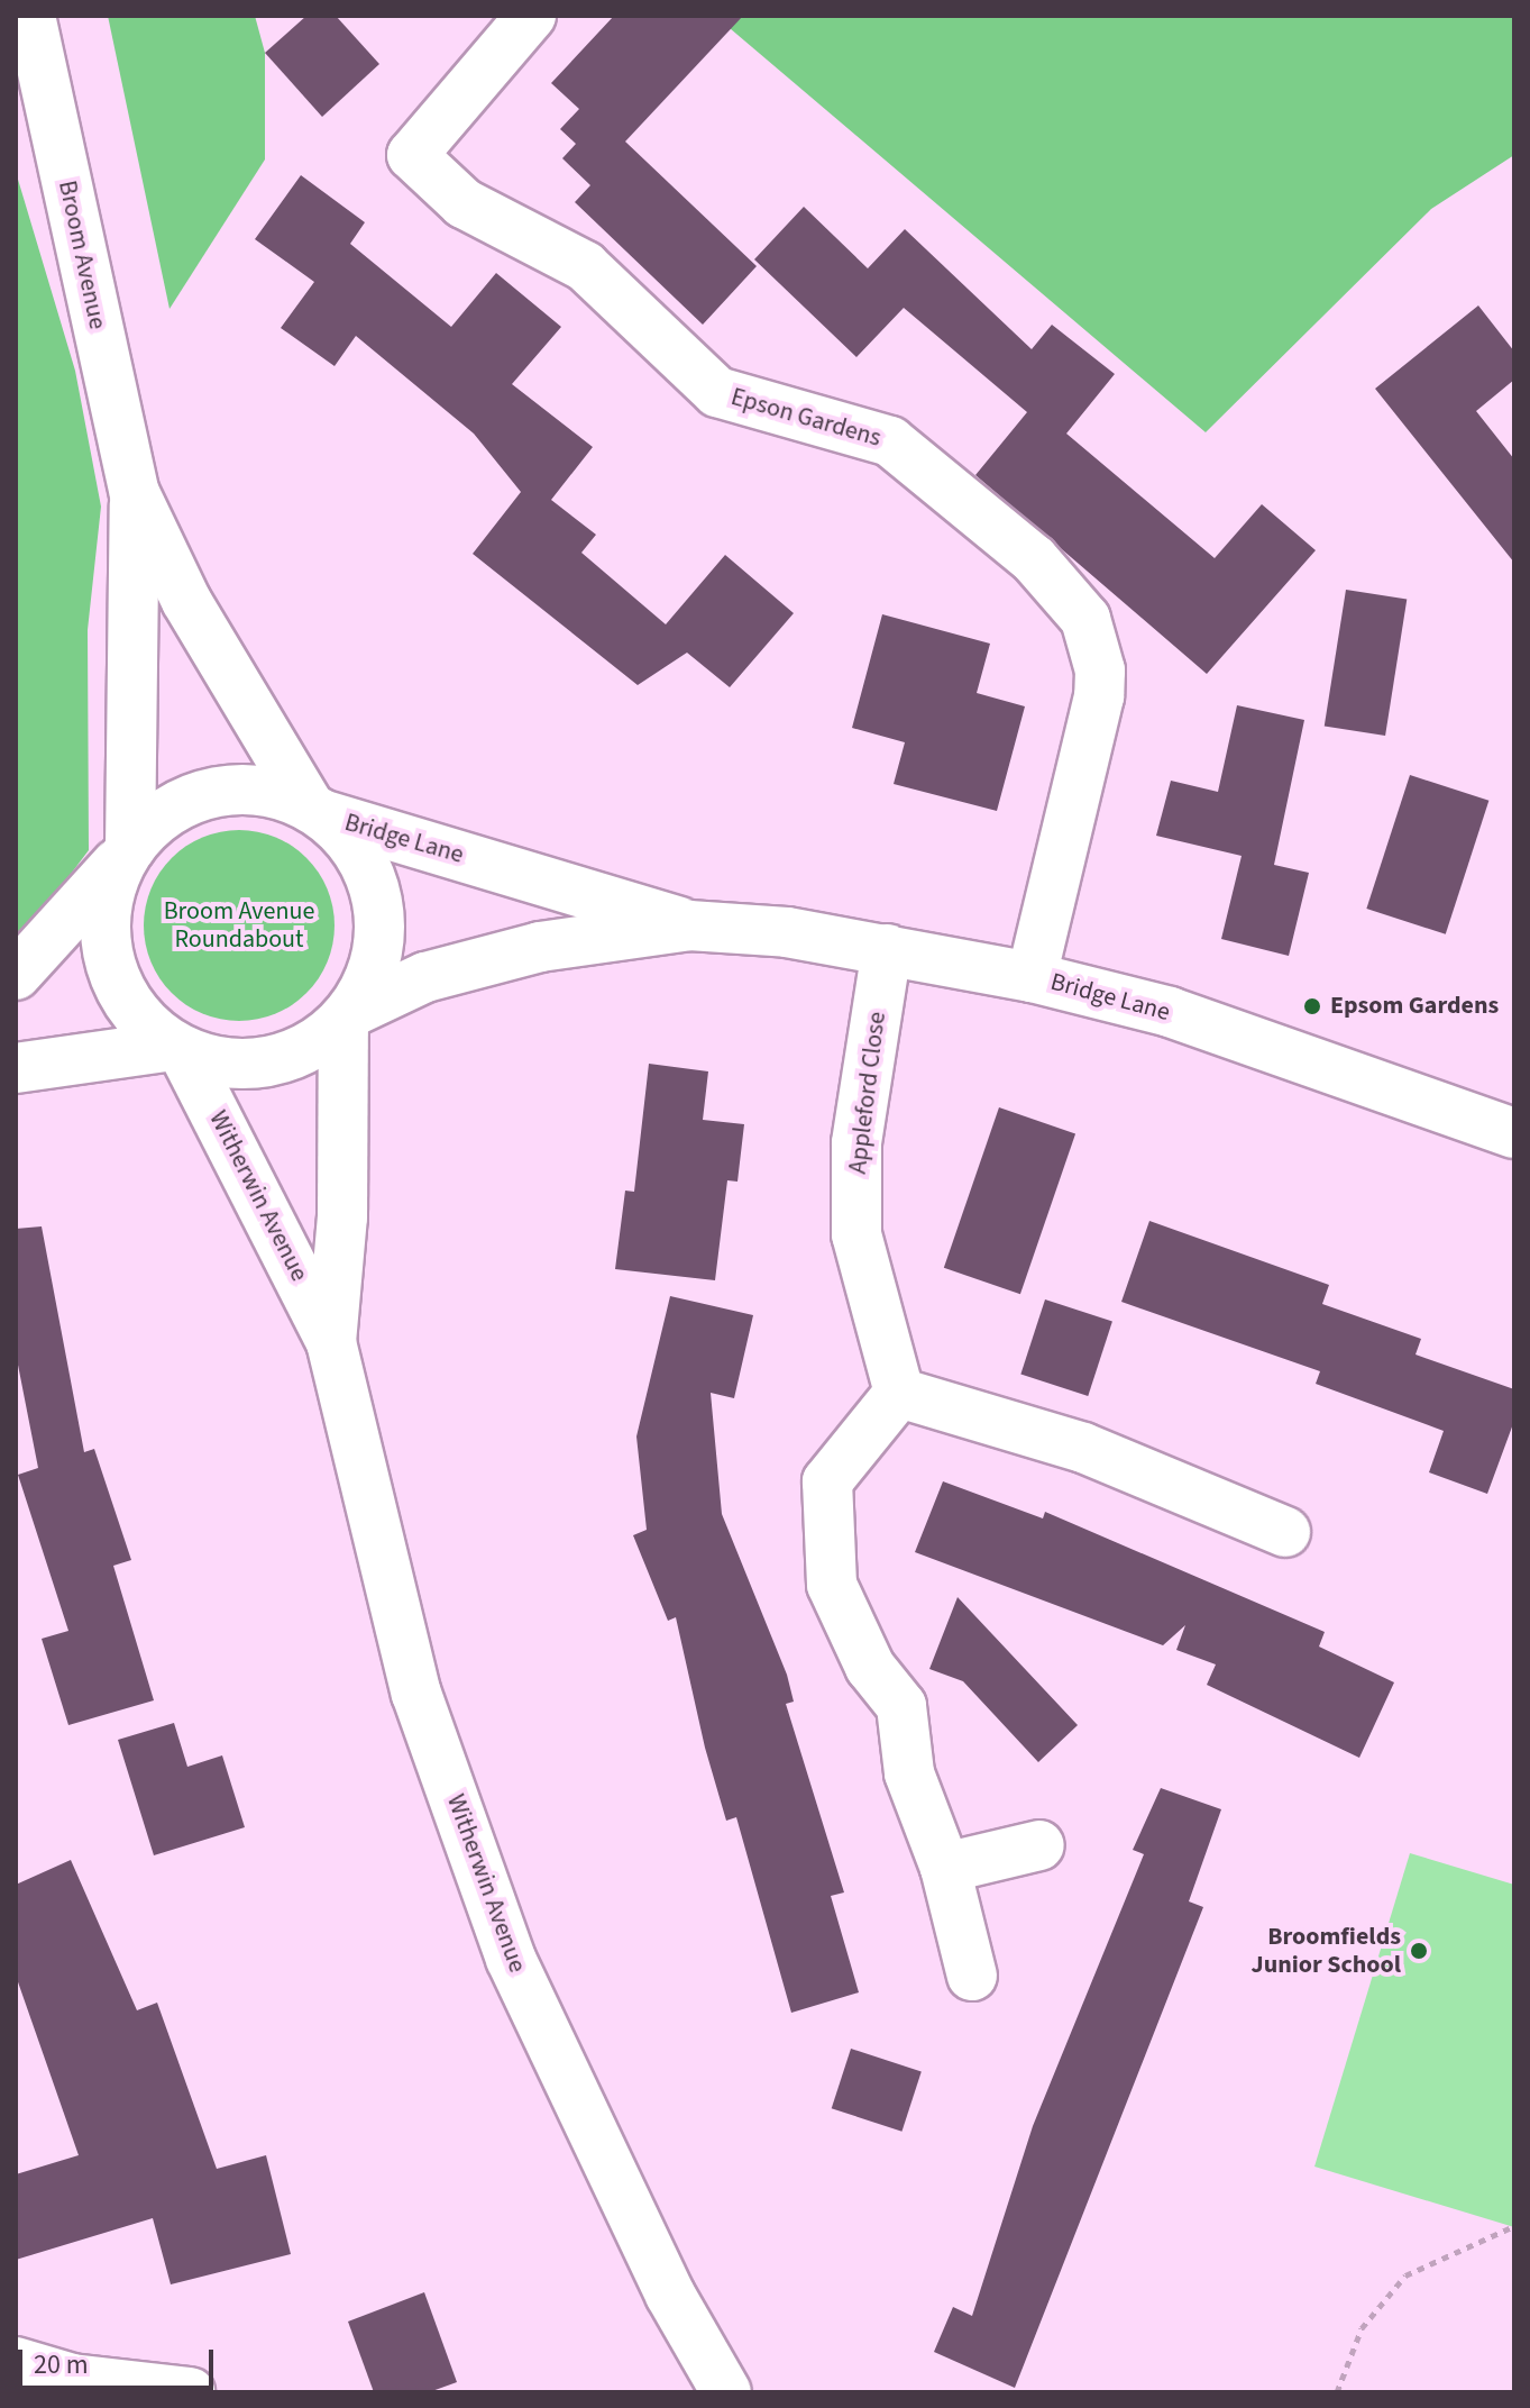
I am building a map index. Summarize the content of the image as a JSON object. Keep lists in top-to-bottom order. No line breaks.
{"streets":{"street":["Broom Avenue","Epson Gardens","Bridge Lane","Appleford Close","Witherwin Avenue"]},"crossings":[["Broom Avenue","Bridge Lane"],["Broom Avenue","Witherwin Avenue"],["Epson Gardens","Bridge Lane"],["Bridge Lane","Appleford Close"],["Bridge Lane","Witherwin Avenue"]],"parks":["Broom Avenue Roundabout"],"places":["Epsom Gardens","Broomfields Junior School"],"scale_bar":"20 m"}
